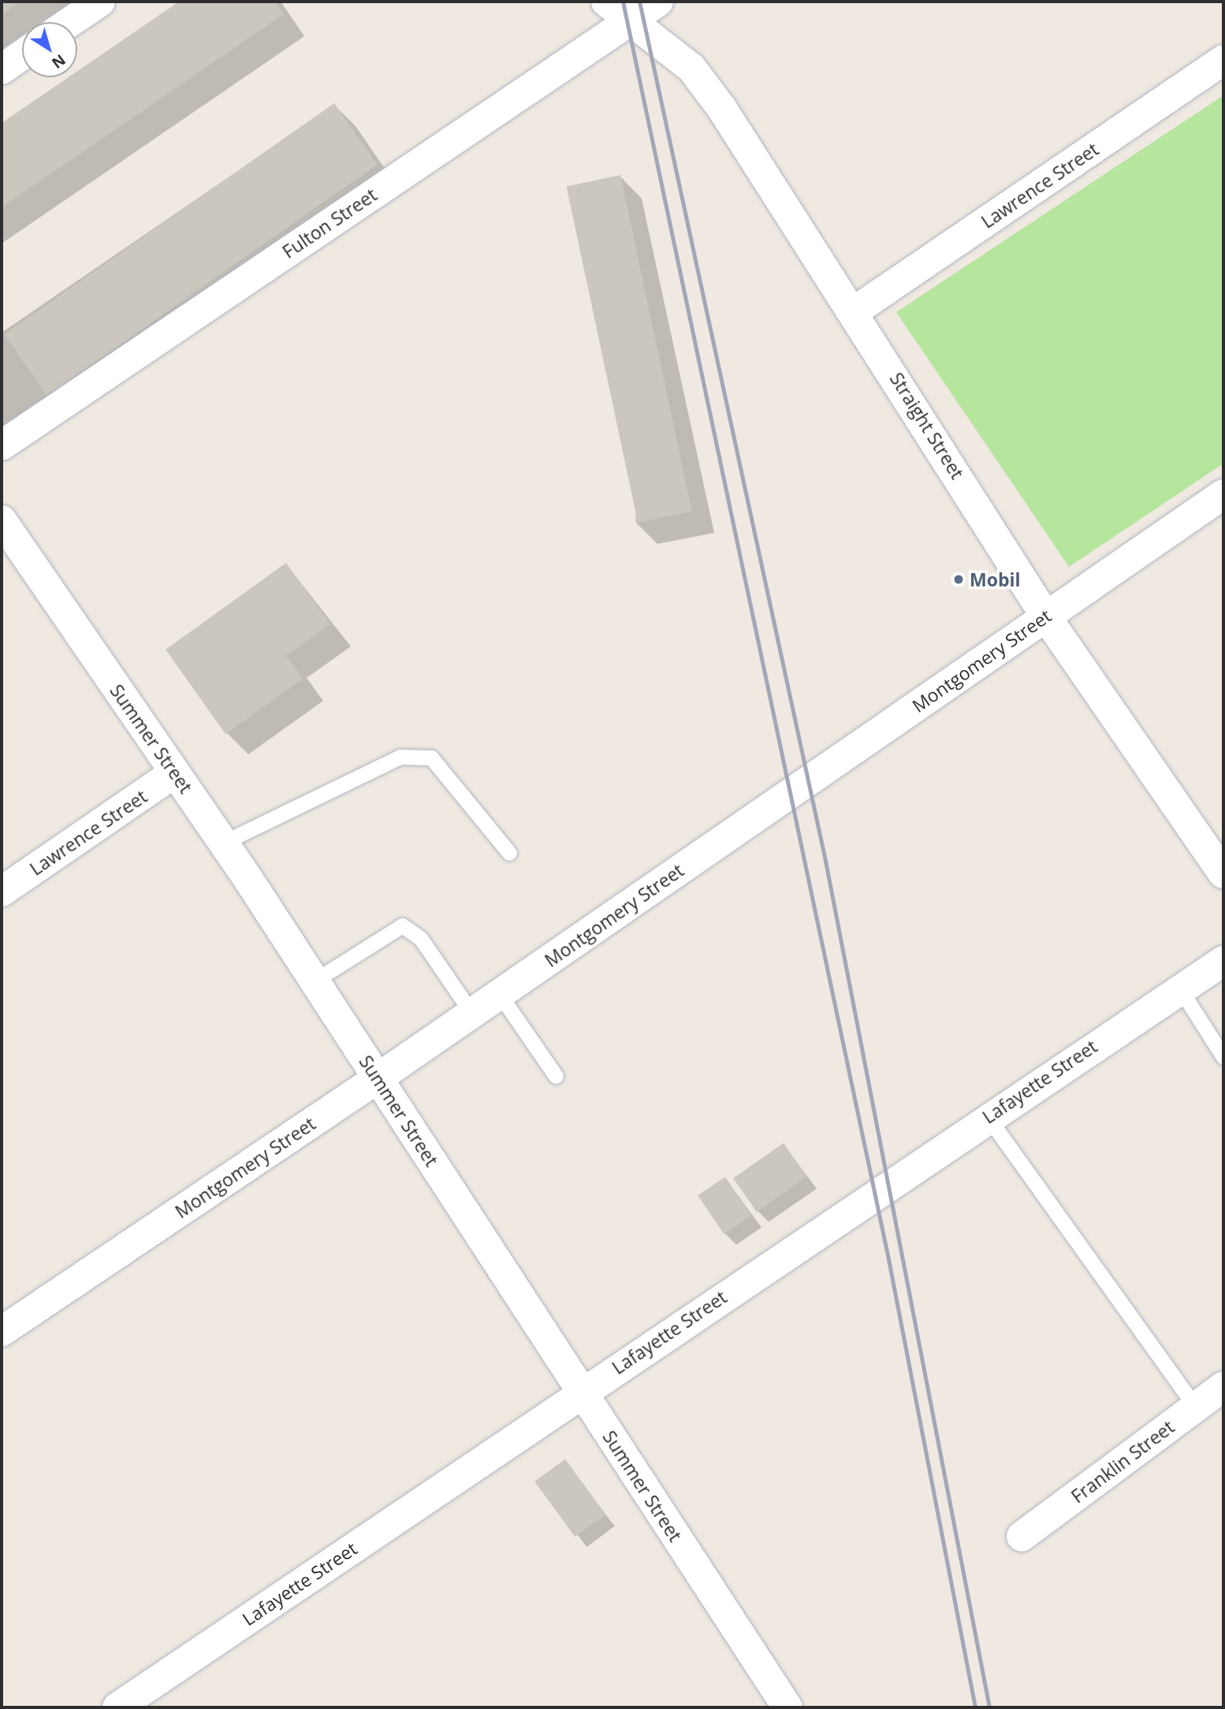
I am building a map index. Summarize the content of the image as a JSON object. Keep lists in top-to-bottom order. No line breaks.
{"streets":{"street":["Lawrence Street","Fulton Street","Straight Street","Montgomery Street","Summer Street","Lafayette Street","Franklin Street"]},"crossings":[["Lawrence Street","Straight Street"],["Lawrence Street","Summer Street"],["Fulton Street","Straight Street"],["Straight Street","Montgomery Street"],["Montgomery Street","Summer Street"],["Summer Street","Lafayette Street"]],"places":["Mobil"],"north":"bottom right"}
